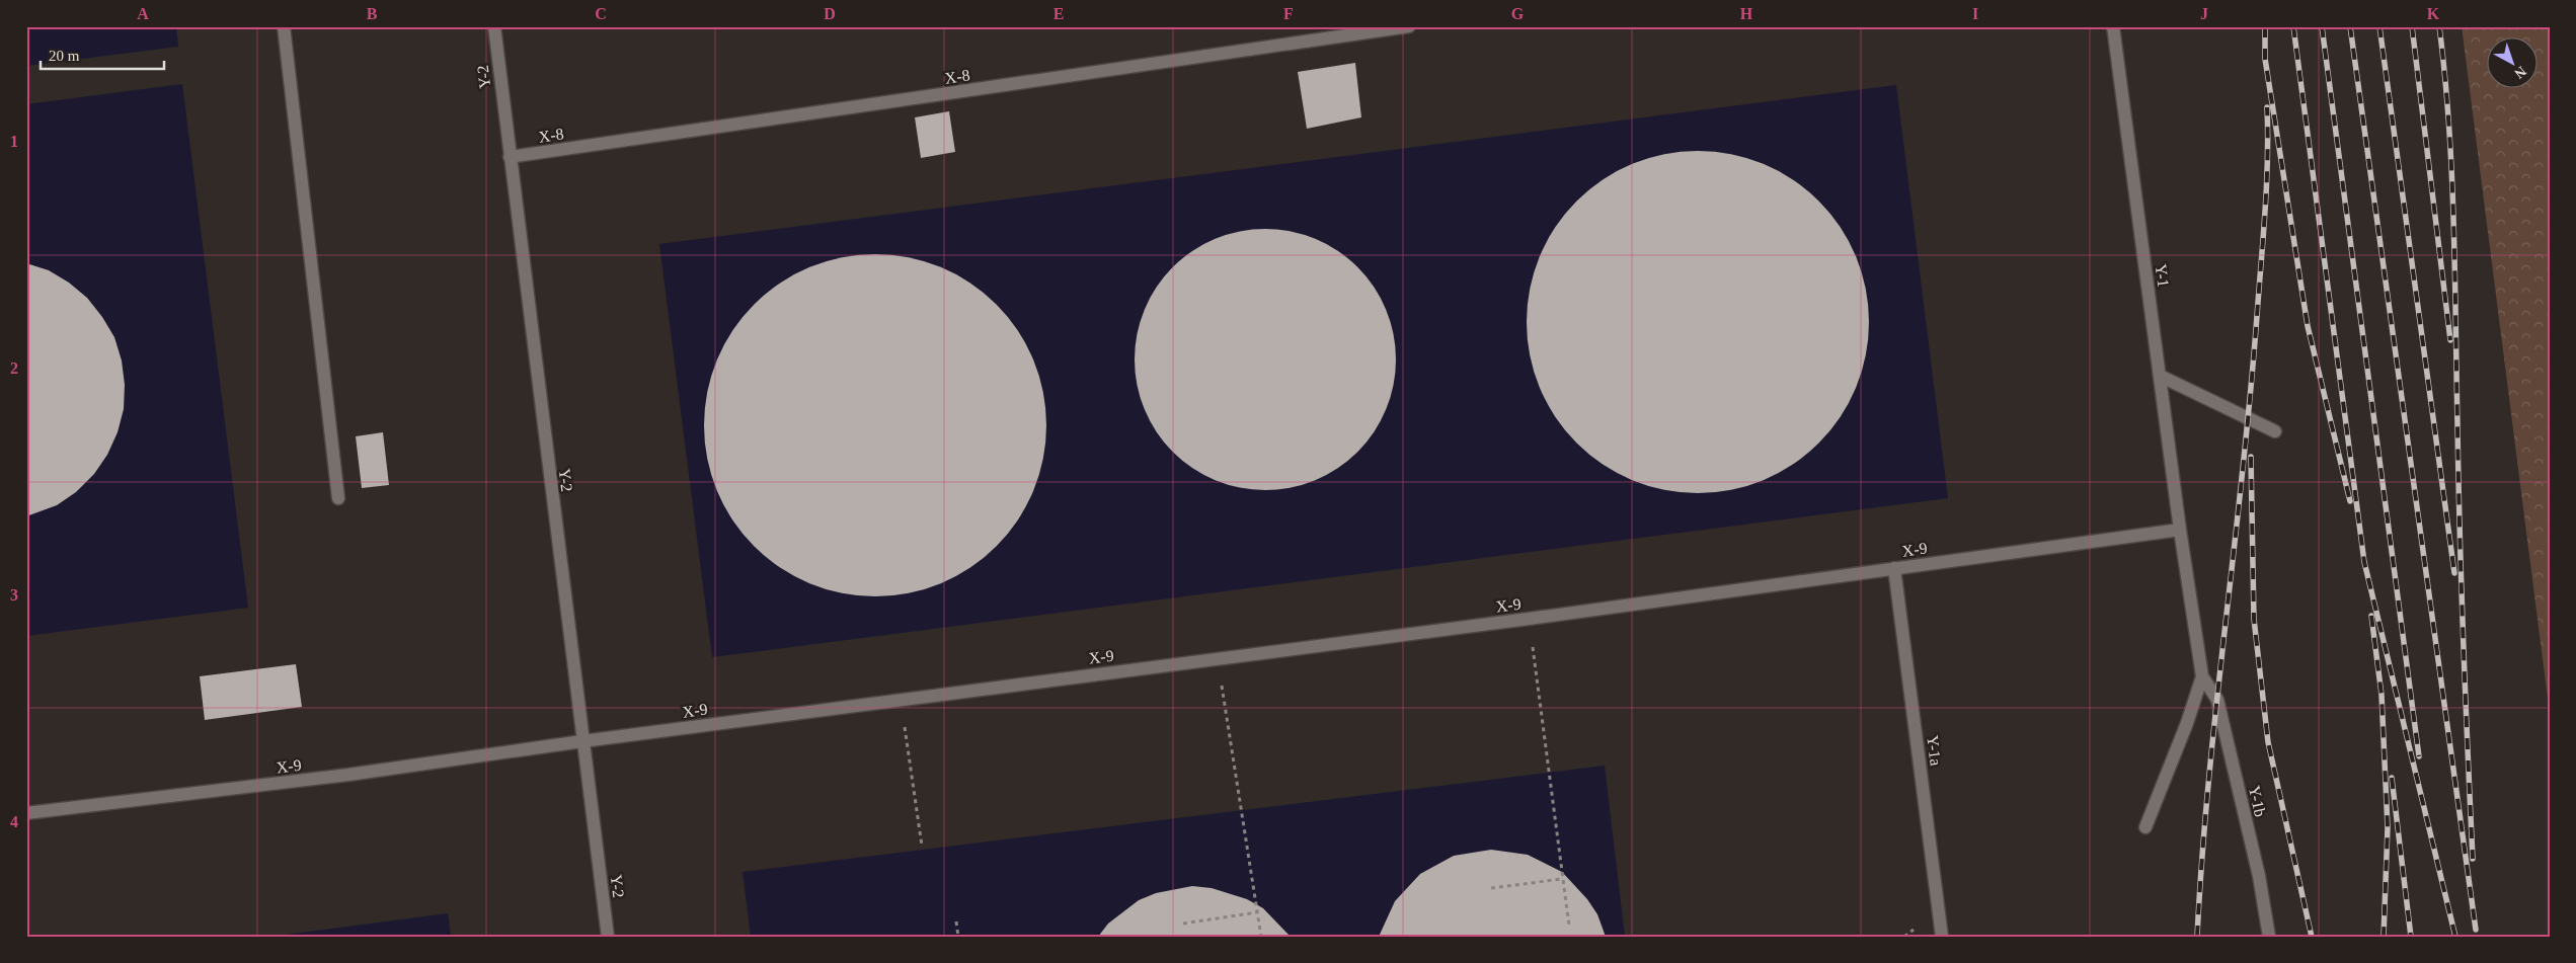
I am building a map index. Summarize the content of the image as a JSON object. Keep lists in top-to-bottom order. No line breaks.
{"streets":{"street":["X-8","Y-2","Y-1","X-9","Y-1a","Y-1b"]},"crossings":[["X-8","Y-2"],["Y-2","X-9"],["Y-1","X-9"],["Y-1","Y-1b"],["X-9","Y-1a"],["X-9","Y-1b"]],"scale_bar":"20 m","north":"bottom right","grid":{"columns":["A","B","C","D","E","F","G","H","I","J","K"],"rows":["1","2","3","4"]}}
